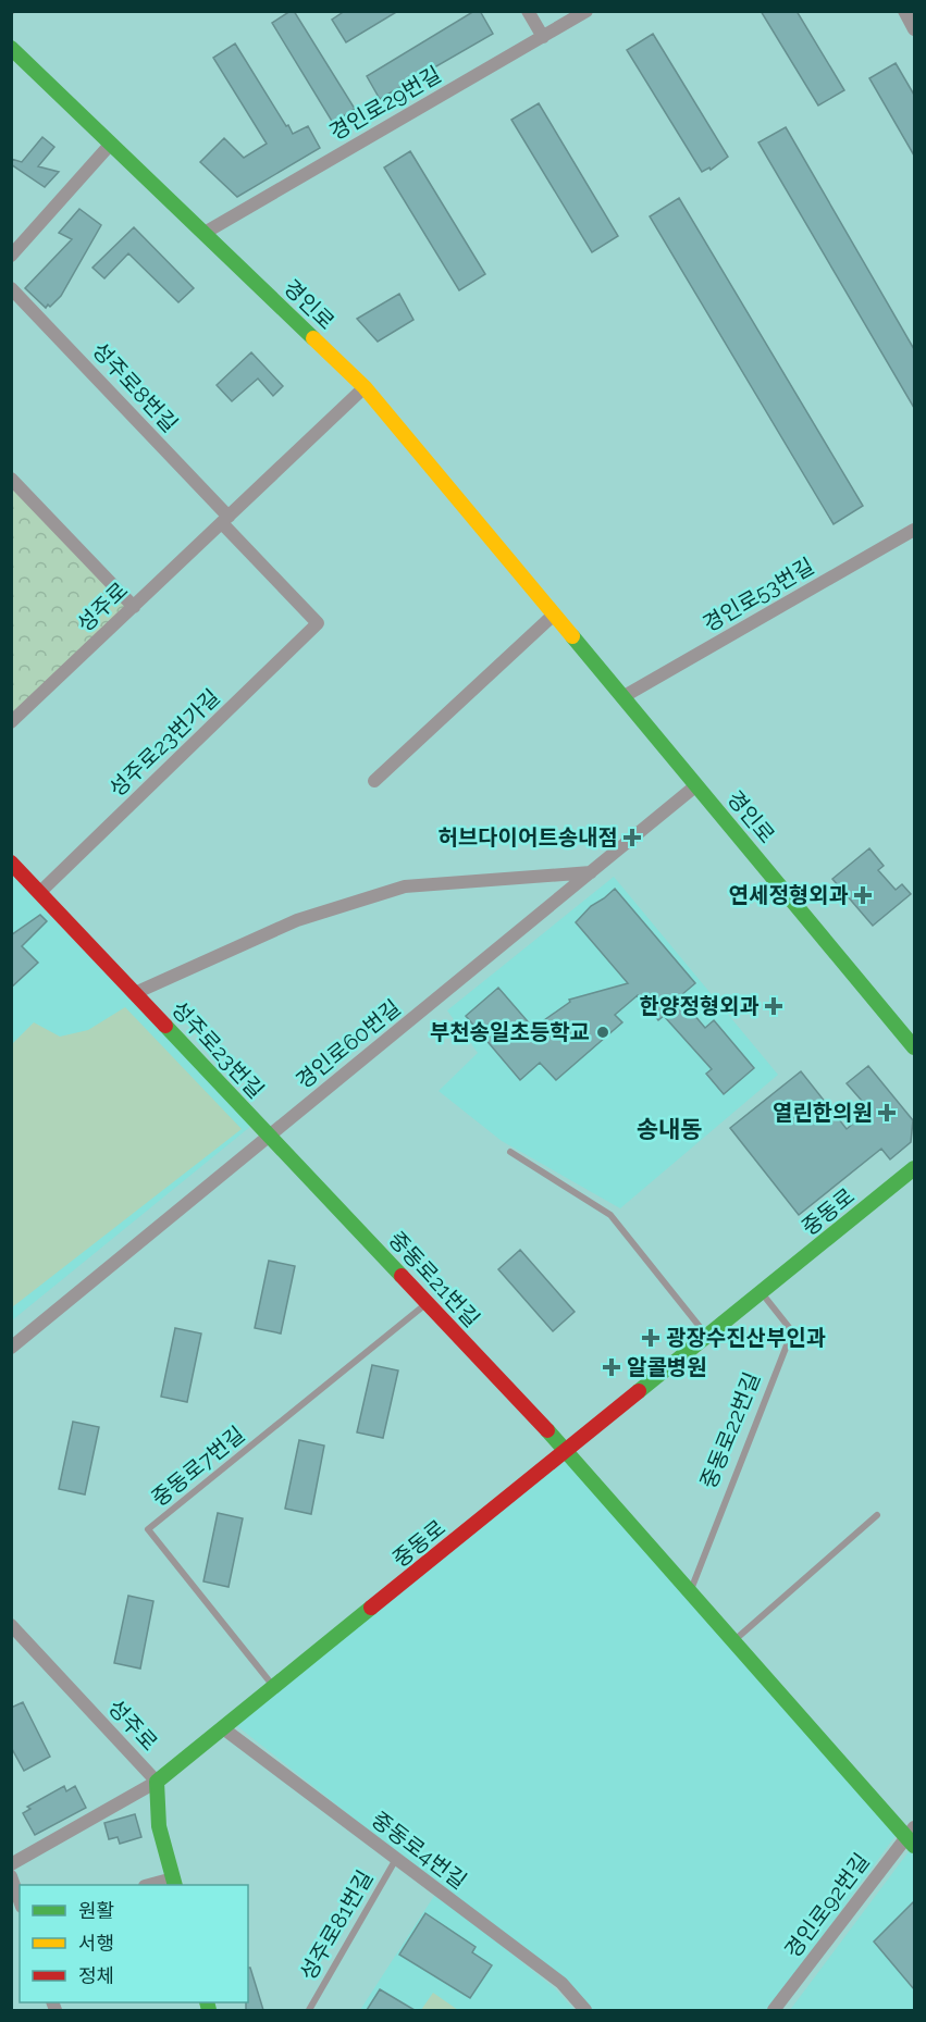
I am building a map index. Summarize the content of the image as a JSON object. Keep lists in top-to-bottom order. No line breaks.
{"streets":{"street":["경인로29번길","경인로","성주로8번길","경인로53번길","성주로","성주로23번가길","경인로60번길","성주로23번길","중동로","중동로21번길","중동로4번길","경인로92번길"],"lane":["중동로22번길","중동로7번길","성주로81번길"]},"crossings":[["경인로29번길","경인로"],["경인로","경인로53번길"],["경인로","성주로"],["경인로","경인로60번길"],["성주로8번길","성주로"],["성주로8번길","성주로23번가길"],["성주로","성주로23번가길"],["성주로","중동로"],["성주로23번가길","성주로23번길"],["경인로60번길","성주로23번길"],["경인로60번길","중동로21번길"],["성주로23번길","중동로21번길"],["중동로","중동로21번길"],["중동로","중동로22번길"],["중동로","중동로7번길"],["중동로","중동로4번길"],["중동로21번길","중동로7번길"],["중동로4번길","성주로81번길"]],"districts":["송내동"],"places":{"health":["허브다이어트송내점","연세정형외과","한양정형외과","열린한의원","광장수진산부인과","알콜병원"],"other":["부천송일초등학교"]},"legend":["원활","서행","정체"]}
